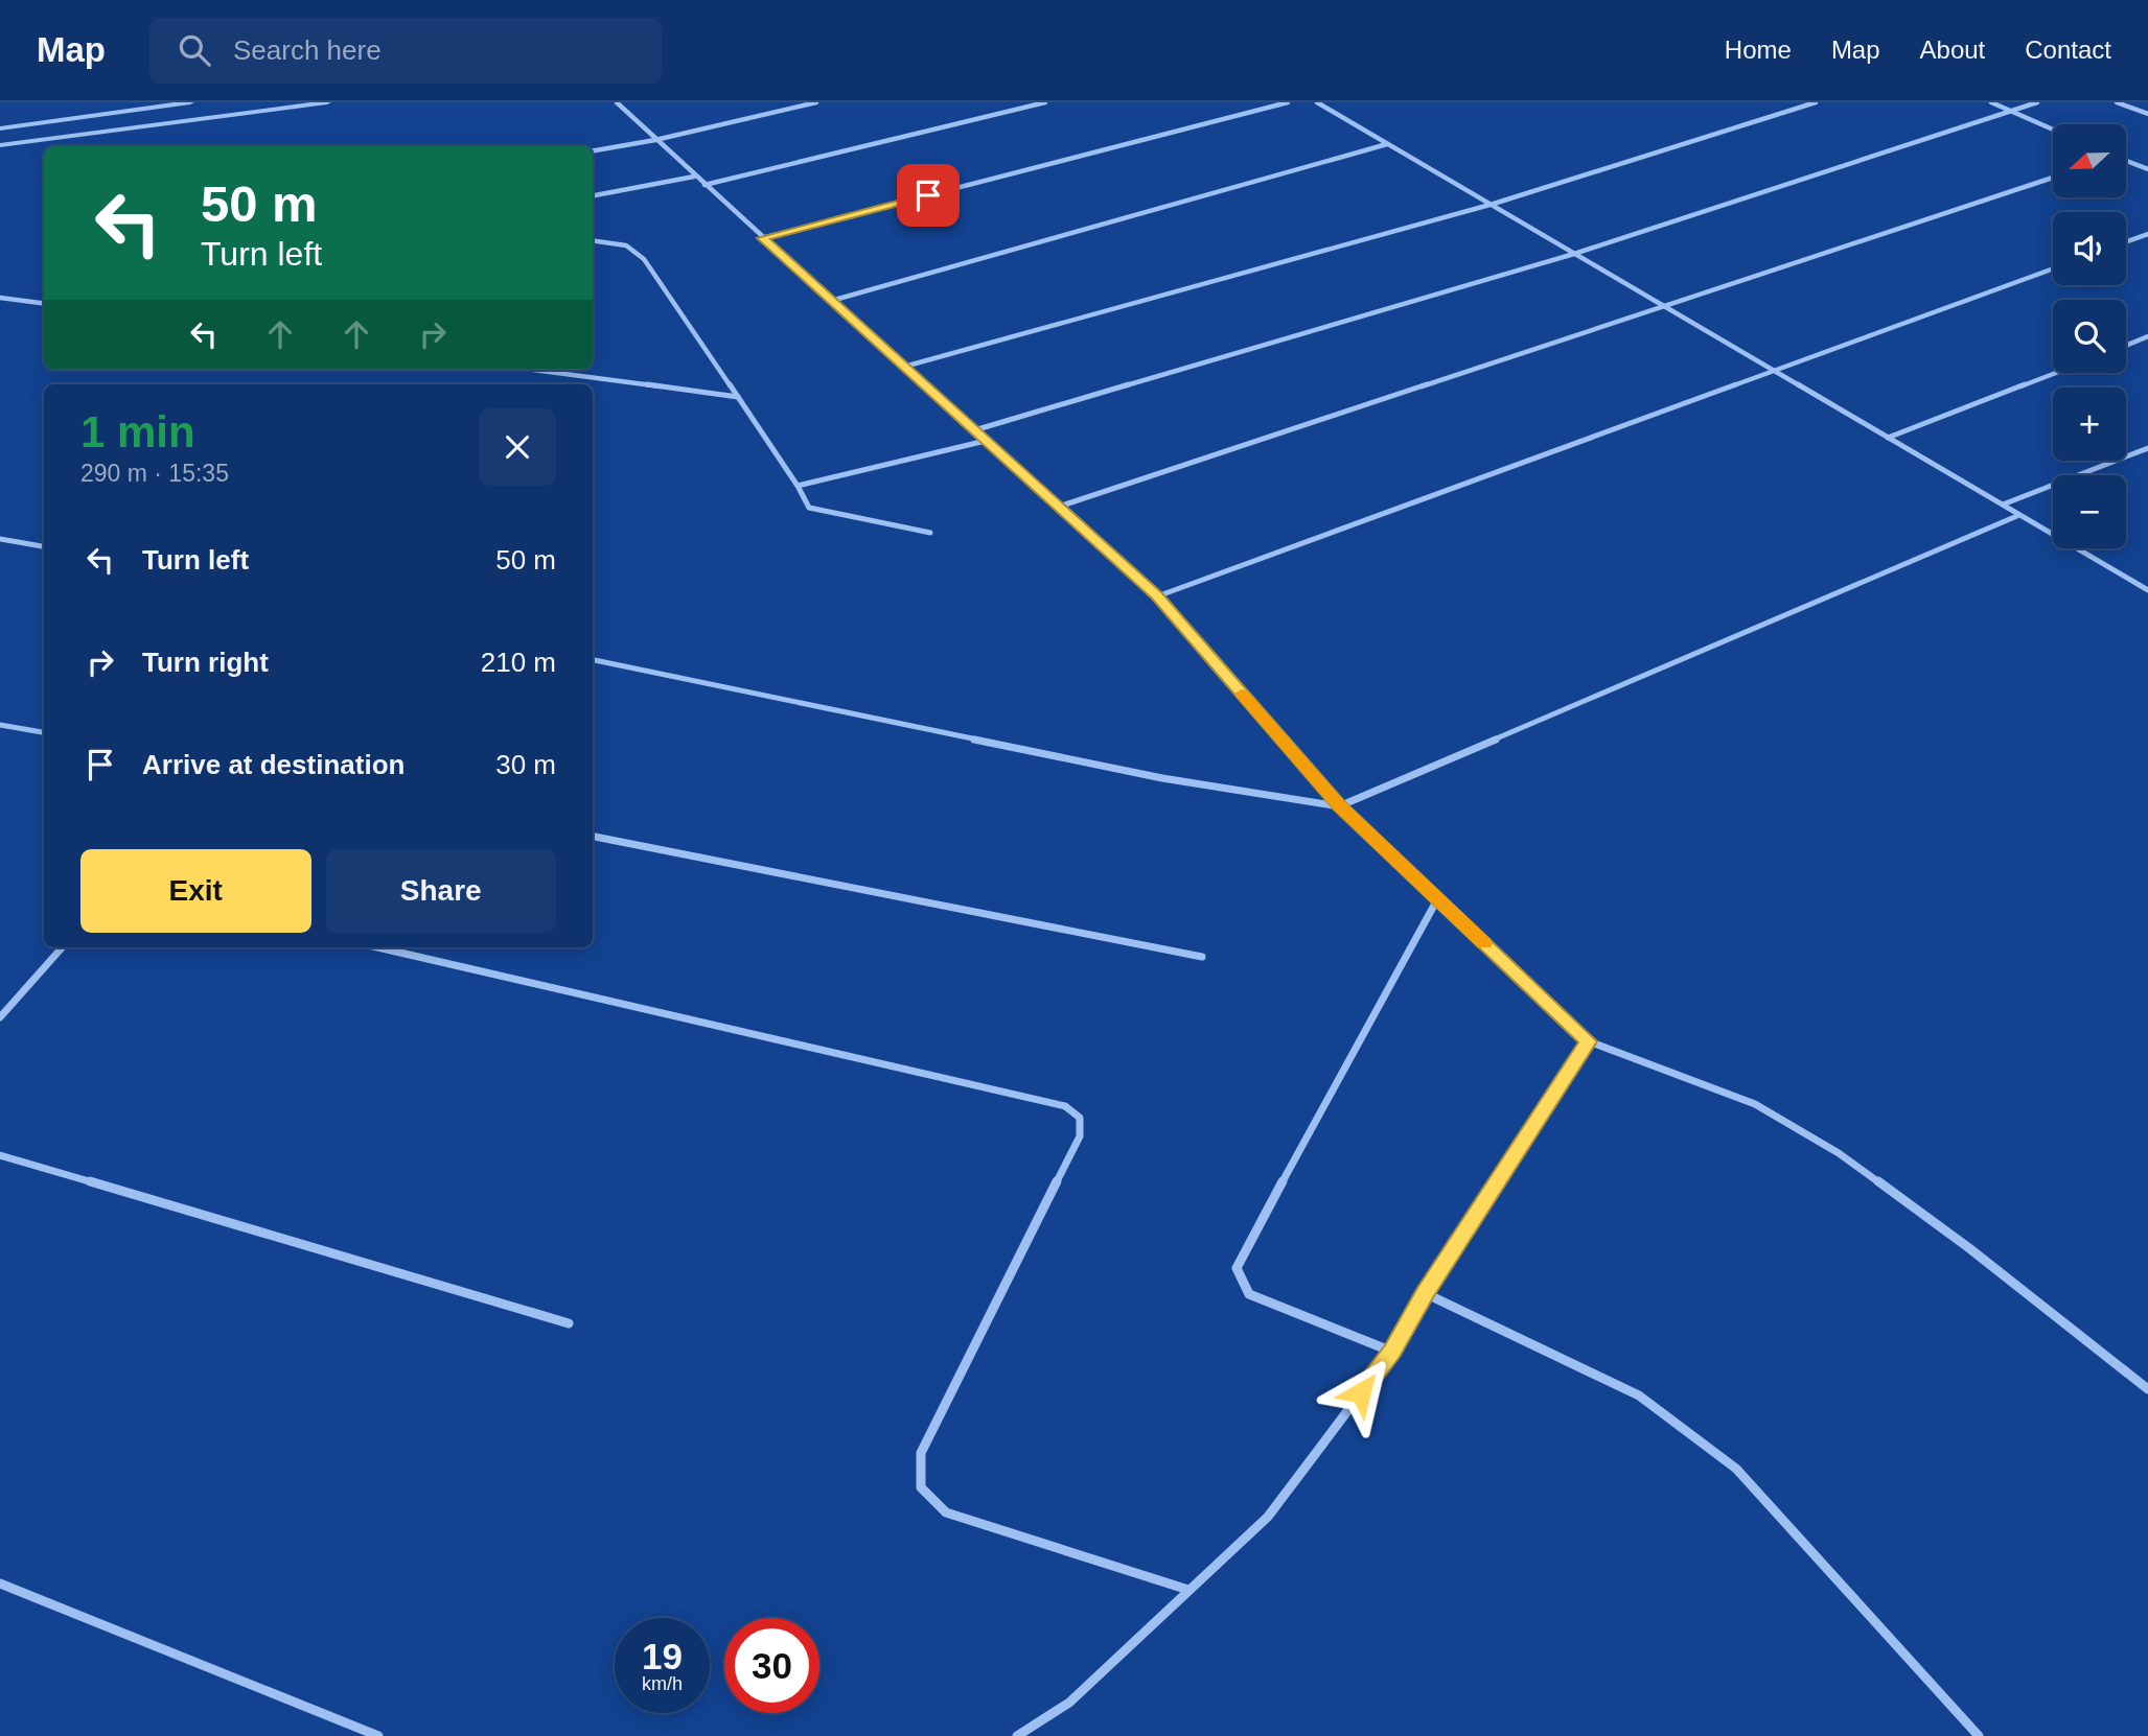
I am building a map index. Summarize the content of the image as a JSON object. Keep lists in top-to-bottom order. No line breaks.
{"north":"left","page":{"header":"Map","search":"Search here","nav":["Home","Map","About","Contact"],"map_buttons":["+","−"],"turn":["50 m","Turn left"],"heading":["1 min","290 m · 15:35"],"list":[{"name":"Turn left","value":"50 m"},{"name":"Turn right","value":"210 m"},{"name":"Arrive at destination","value":"30 m"}],"buttons":["Exit","Share"],"speed":"19 km/h","limit":"30"}}
